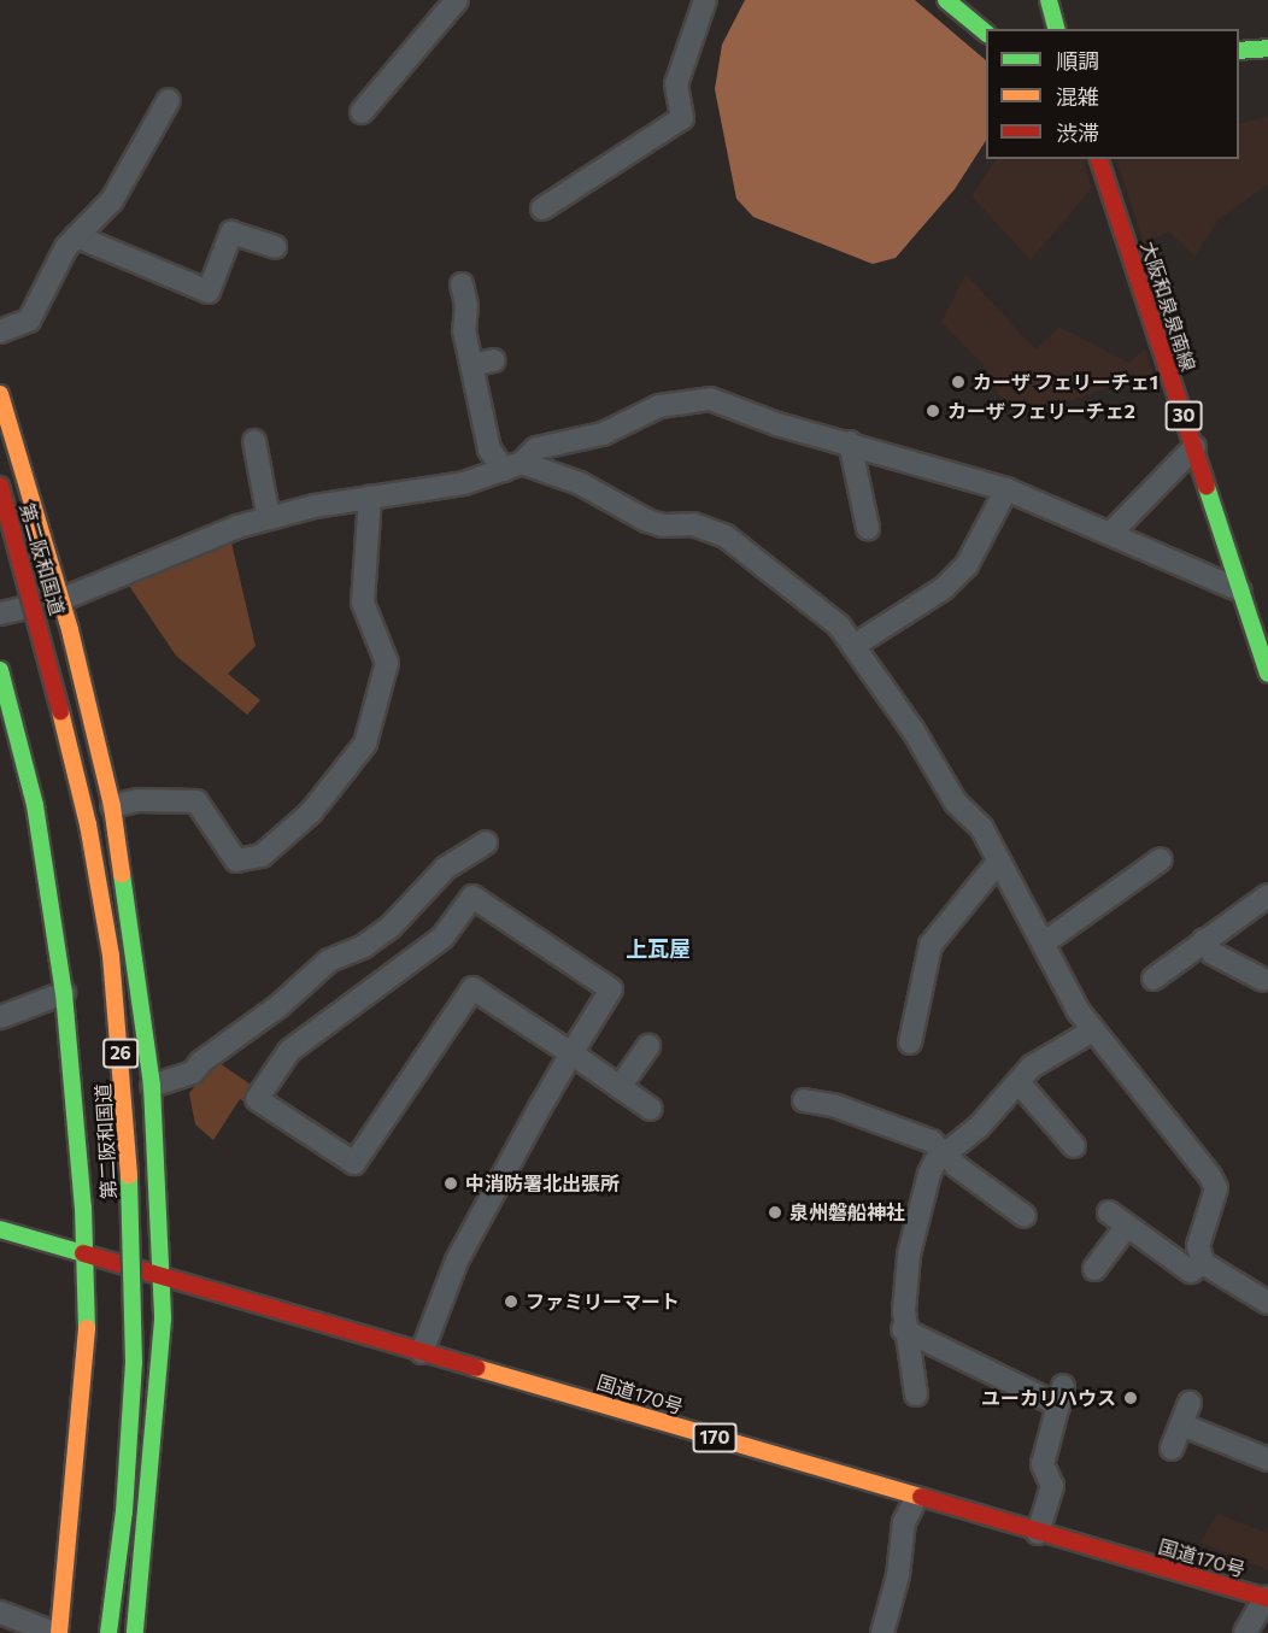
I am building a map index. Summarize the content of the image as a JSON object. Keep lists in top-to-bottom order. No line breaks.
{"streets":{"main road":["大阪和泉泉南線","30","第二阪和国道","26","国道170号","170"]},"crossings":[["26","国道170号"]],"districts":["上瓦屋"],"places":["カーザ フェリーチェ1","カーザ フェリーチェ2","中消防署北出張所","泉州磐船神社","ファミリーマート","ユーカリハウス"],"legend":["順調","混雑","渋滞"]}
